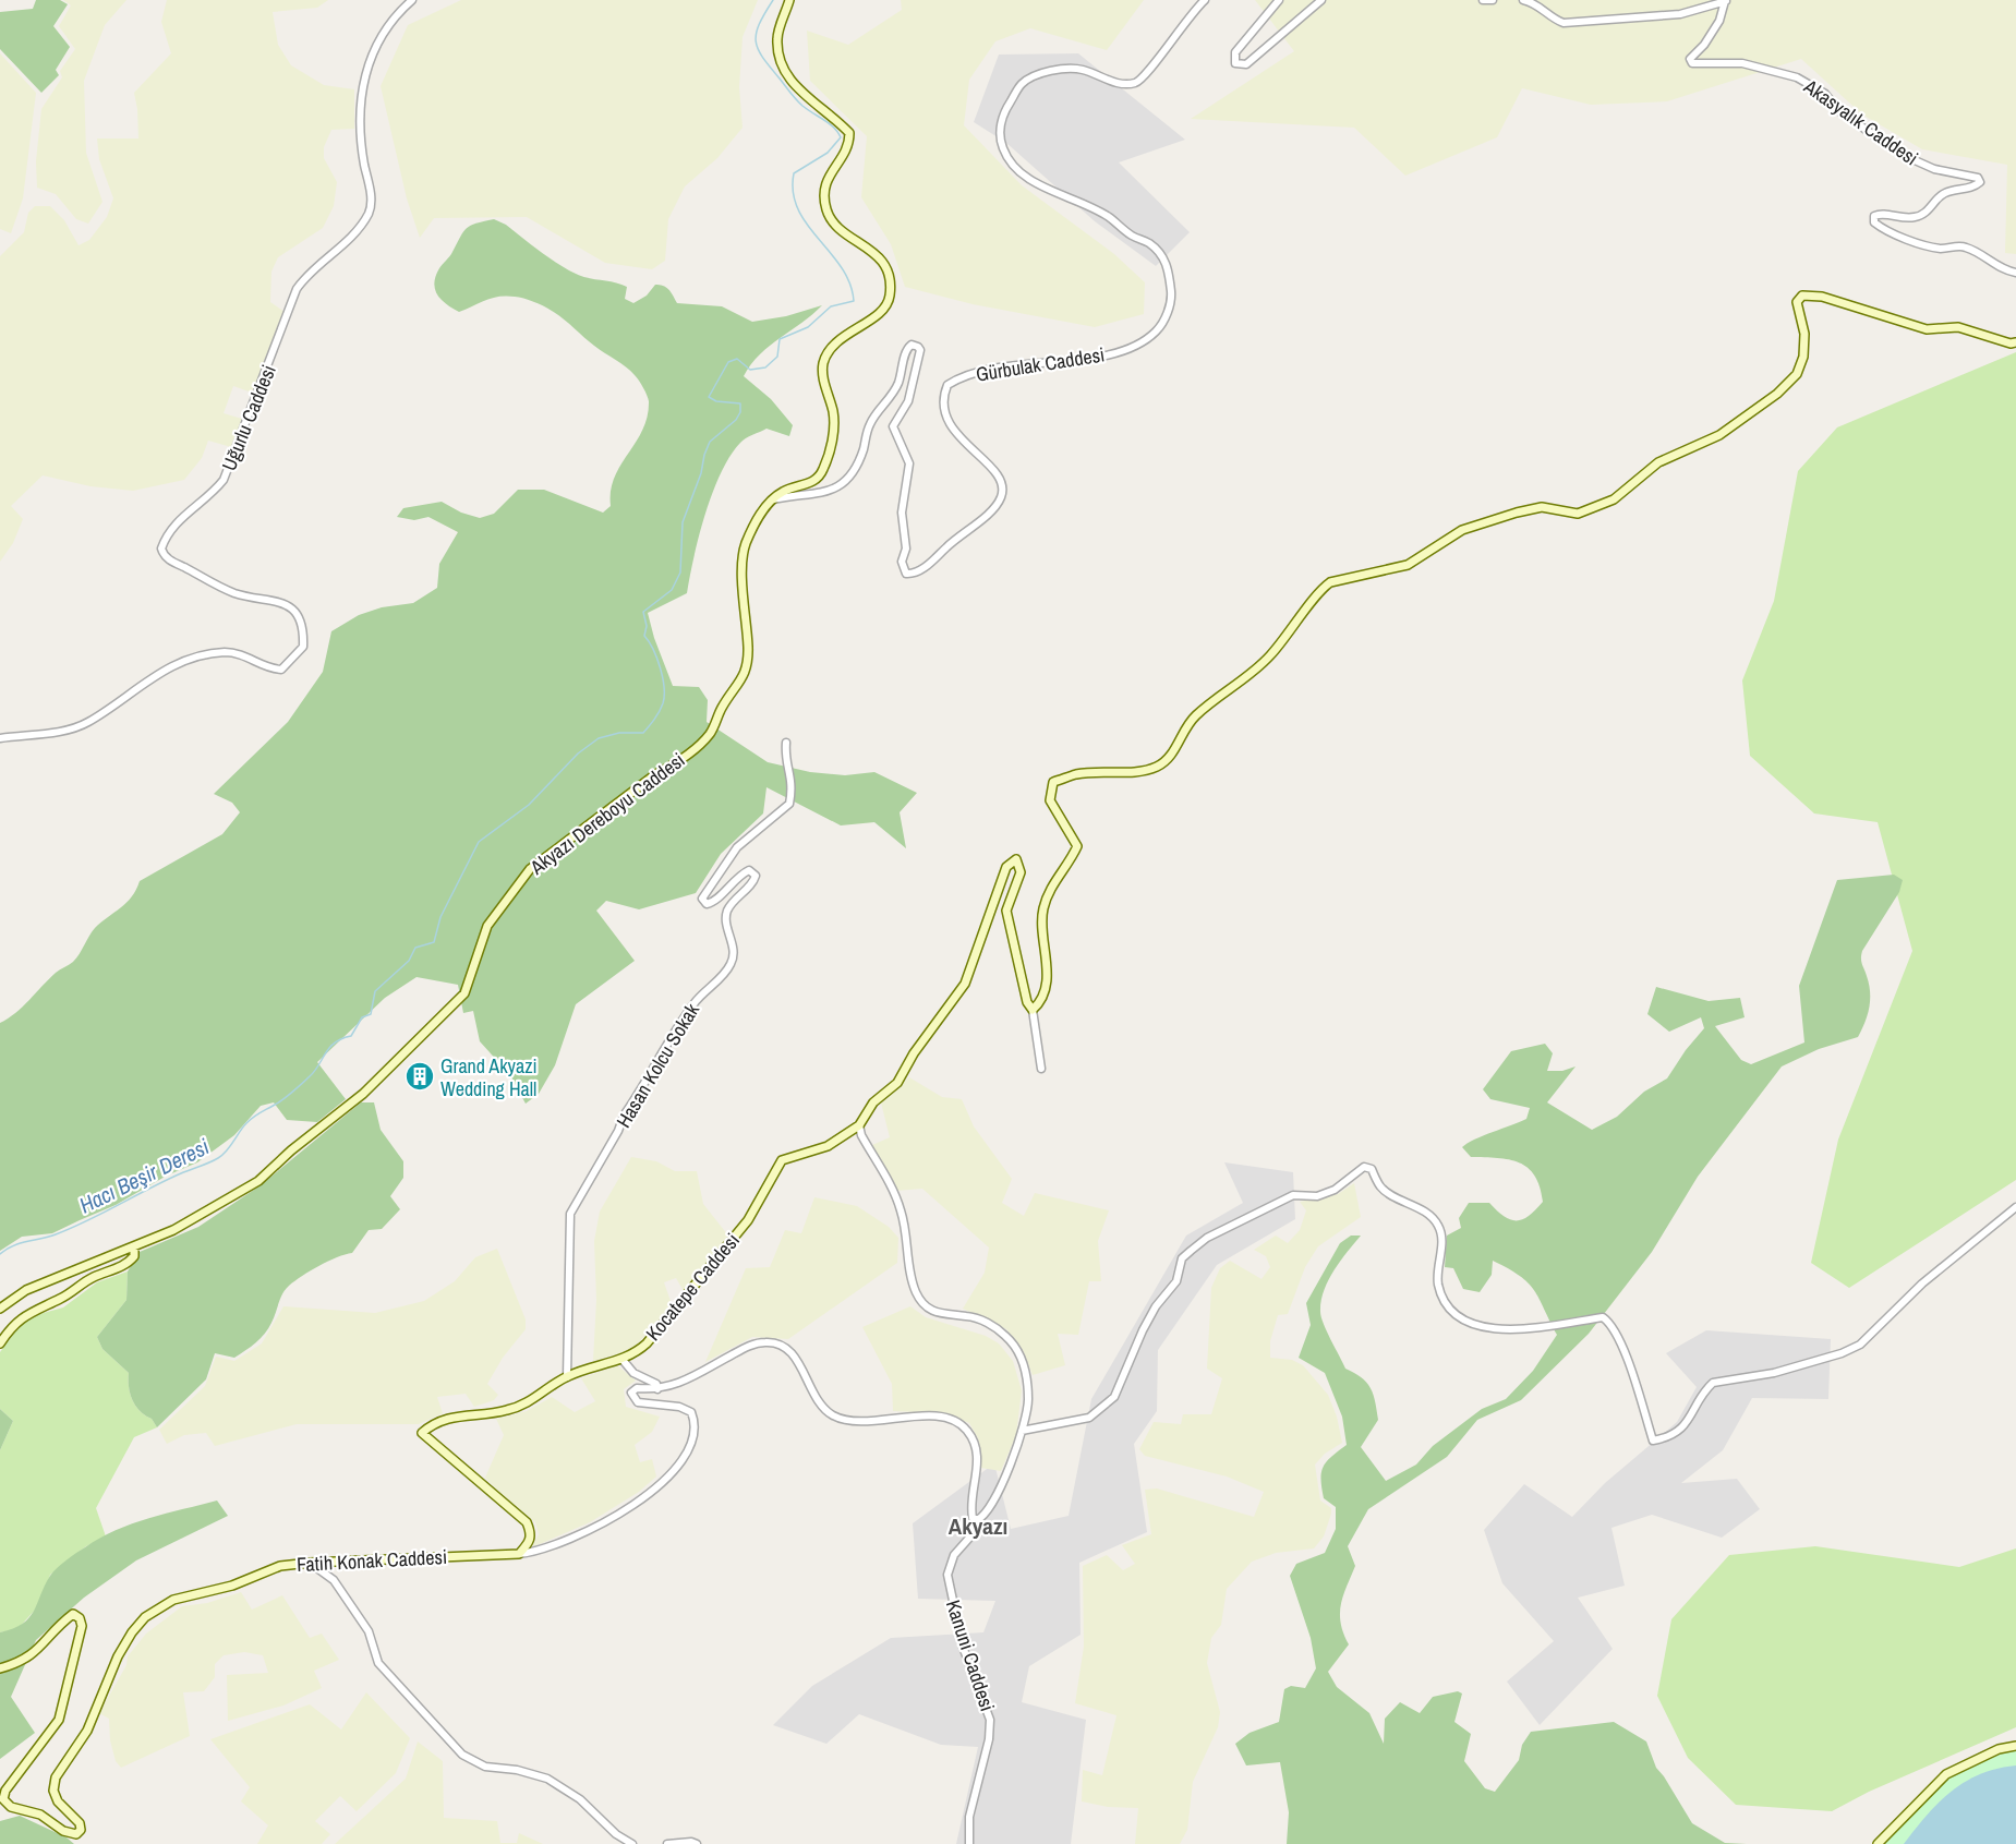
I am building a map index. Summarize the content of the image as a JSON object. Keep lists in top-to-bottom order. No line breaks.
{"streets":{"main road":["Akyazı Dereboyu Caddesi","Kocatepe Caddesi","Fatih Konak Caddesi"],"street":["Akasyalık Caddesi","Gürbulak Caddesi","Uğurlu Caddesi","Hasan Kolcu Sokak","Kanuni Caddesi"]},"crossings":[["Gürbulak Caddesi","Akyazı Dereboyu Caddesi"],["Hasan Kolcu Sokak","Kocatepe Caddesi"],["Kocatepe Caddesi","Fatih Konak Caddesi"],["Kocatepe Caddesi","Kanuni Caddesi"]],"districts":["Akyazı"],"water":["Hacı Beşir Deresi"],"places":{"building":["Grand Akyazi Wedding Hall"]}}
